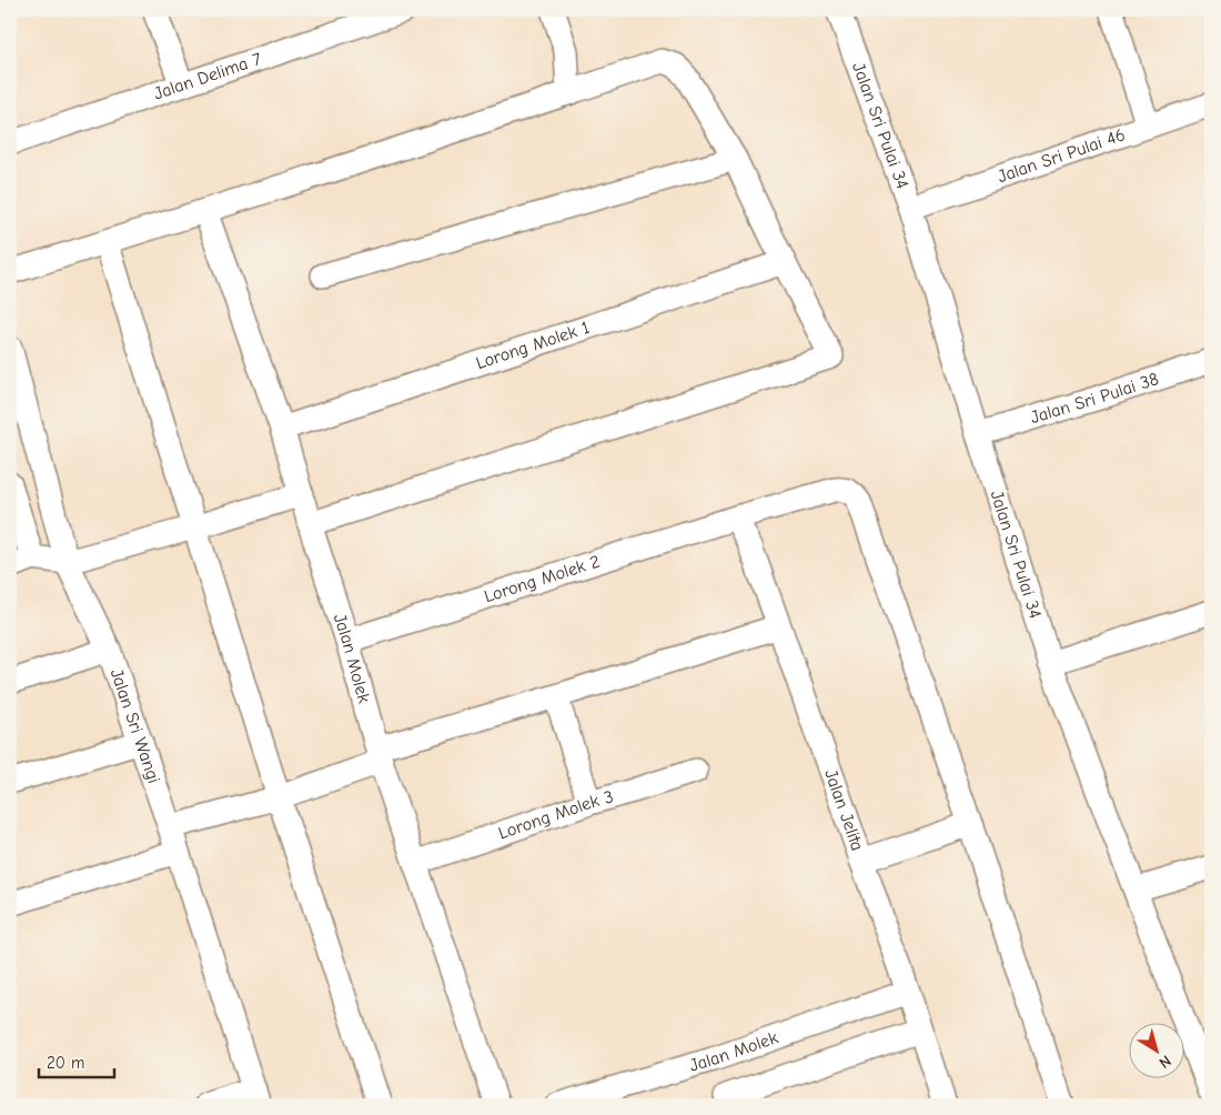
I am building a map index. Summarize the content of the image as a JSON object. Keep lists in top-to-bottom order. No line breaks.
{"streets":{"street":["Jalan Delima 7","Jalan Sri Pulai 34","Jalan Sri Pulai 46","Lorong Molek 1","Jalan Sri Pulai 38","Lorong Molek 2","Jalan Molek","Jalan Sri Wangi","Jalan Jelita","Lorong Molek 3"]},"crossings":[["Jalan Sri Pulai 34","Jalan Sri Pulai 46"],["Jalan Sri Pulai 34","Jalan Sri Pulai 38"],["Lorong Molek 1","Jalan Molek"],["Lorong Molek 2","Jalan Molek"],["Lorong Molek 2","Jalan Jelita"],["Jalan Molek","Jalan Jelita"],["Jalan Molek","Lorong Molek 3"]],"scale_bar":"20 m","north":"bottom right"}
